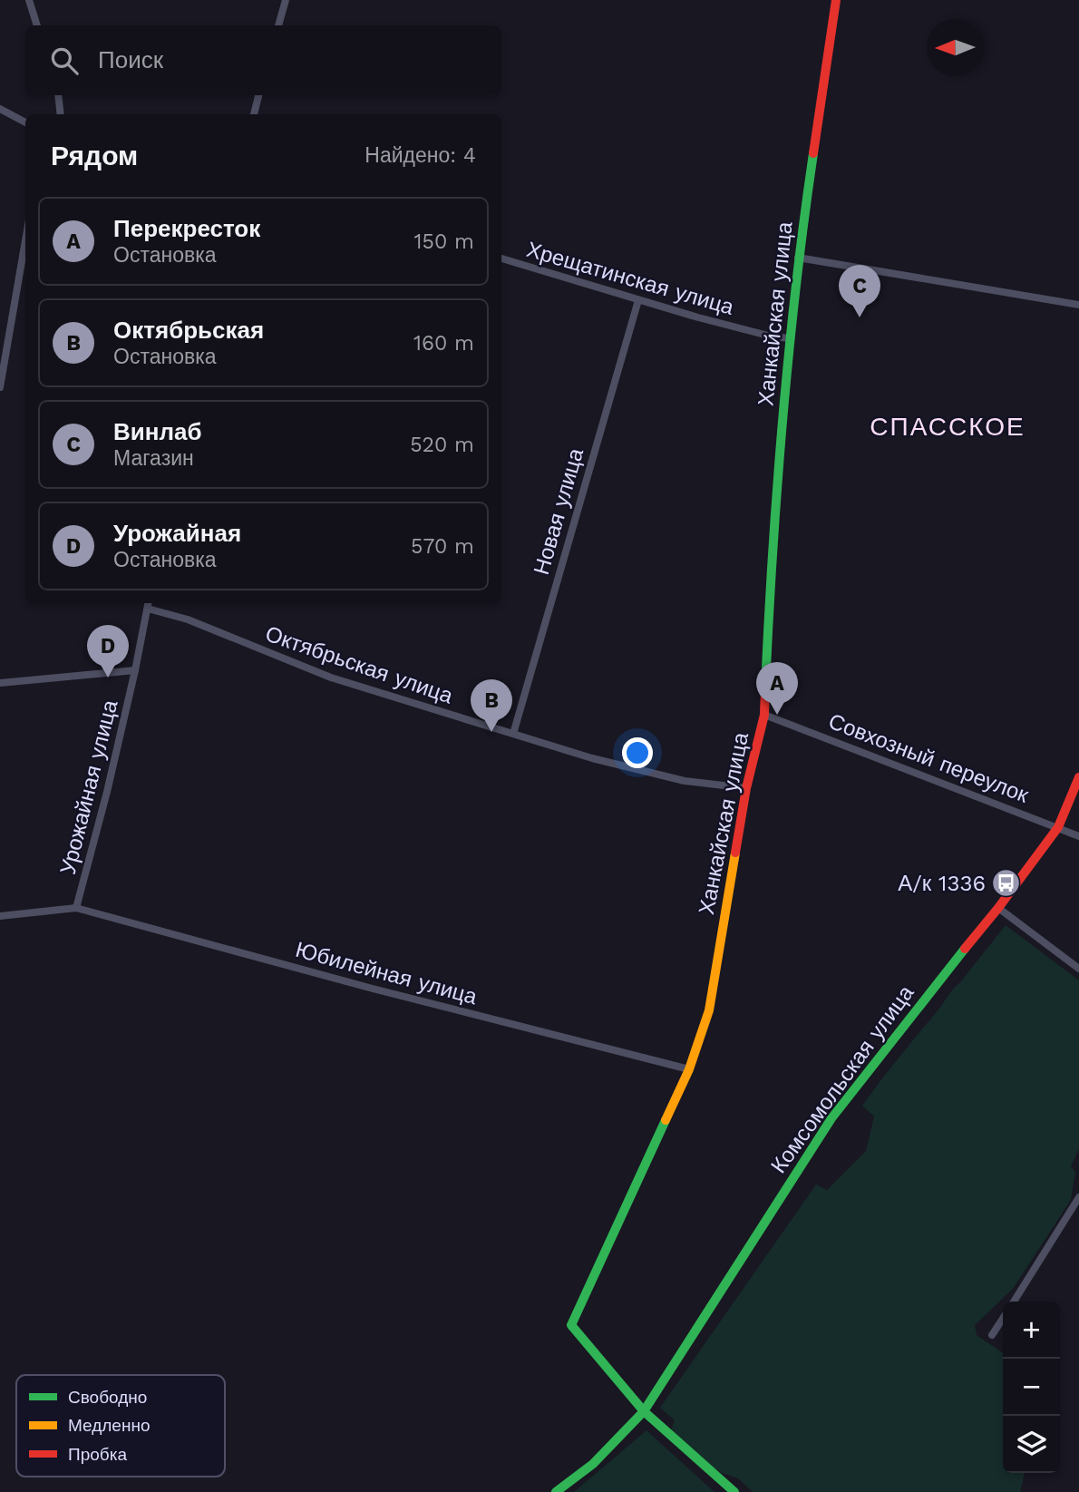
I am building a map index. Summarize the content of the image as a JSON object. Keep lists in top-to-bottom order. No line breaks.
{"streets":{"street":["Хрещатинская улица","Ханкайская улица","Новая улица","Октябрьская улица","Совхозный переулок","Урожайная улица","Юбилейная улица","Комсомольская улица"]},"crossings":[["Хрещатинская улица","Ханкайская улица"],["Хрещатинская улица","Новая улица"],["Ханкайская улица","Октябрьская улица"],["Ханкайская улица","Совхозный переулок"],["Ханкайская улица","Юбилейная улица"],["Ханкайская улица","Комсомольская улица"],["Новая улица","Октябрьская улица"],["Октябрьская улица","Урожайная улица"],["Совхозный переулок","Комсомольская улица"],["Урожайная улица","Юбилейная улица"]],"districts":["СПАССКОЕ"],"places":{"bus stop":["А/к 1336"]},"legend":["Свободно","Медленно","Пробка"],"north":"left","page":{"search":"Поиск","heading":["Рядом","Найдено: 4"],"list":[{"mark":"A","name":"Перекресток","note":"Остановка","value":"150 m"},{"mark":"B","name":"Октябрьская","note":"Остановка","value":"160 m"},{"mark":"C","name":"Винлаб","note":"Магазин","value":"520 m"},{"mark":"D","name":"Урожайная","note":"Остановка","value":"570 m"}],"pins":["C","D","A","B"],"map_buttons":["+","−"]}}
